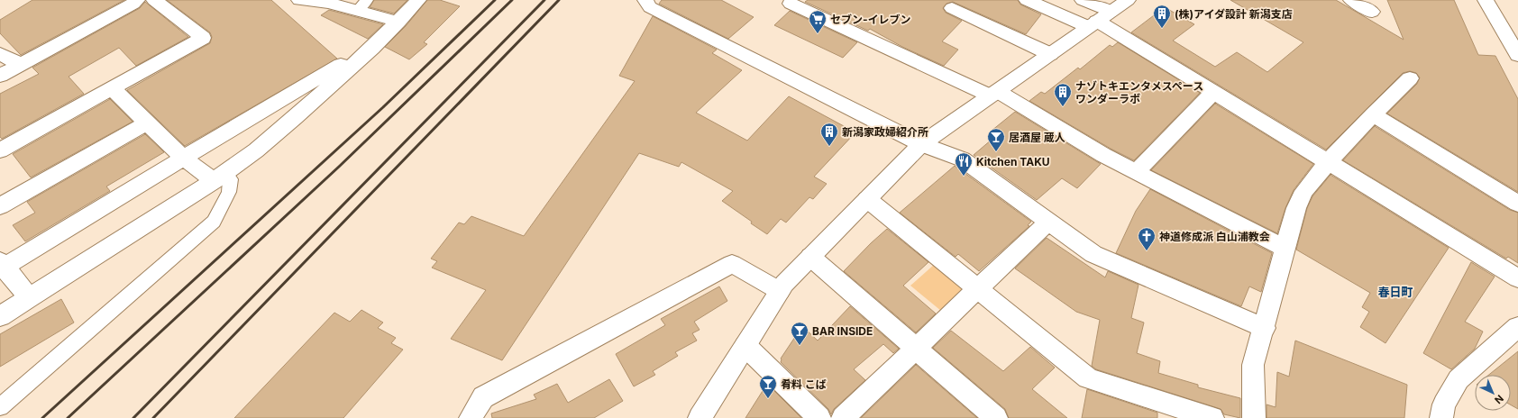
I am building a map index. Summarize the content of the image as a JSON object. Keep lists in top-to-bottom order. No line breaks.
{"districts":["春日町"],"places":{"building":["(株)アイダ設計 新潟支店","ナゾトキエンタメスペース ワンダーラボ","新潟家政婦紹介所"],"supermarket":["セブン-イレブン"],"bar":["居酒屋 蔵人","BAR INSIDE","肴料 こば"],"restaurant":["Kitchen TAKU"],"church":["神道修成派 白山浦教会"]},"north":"bottom right"}
